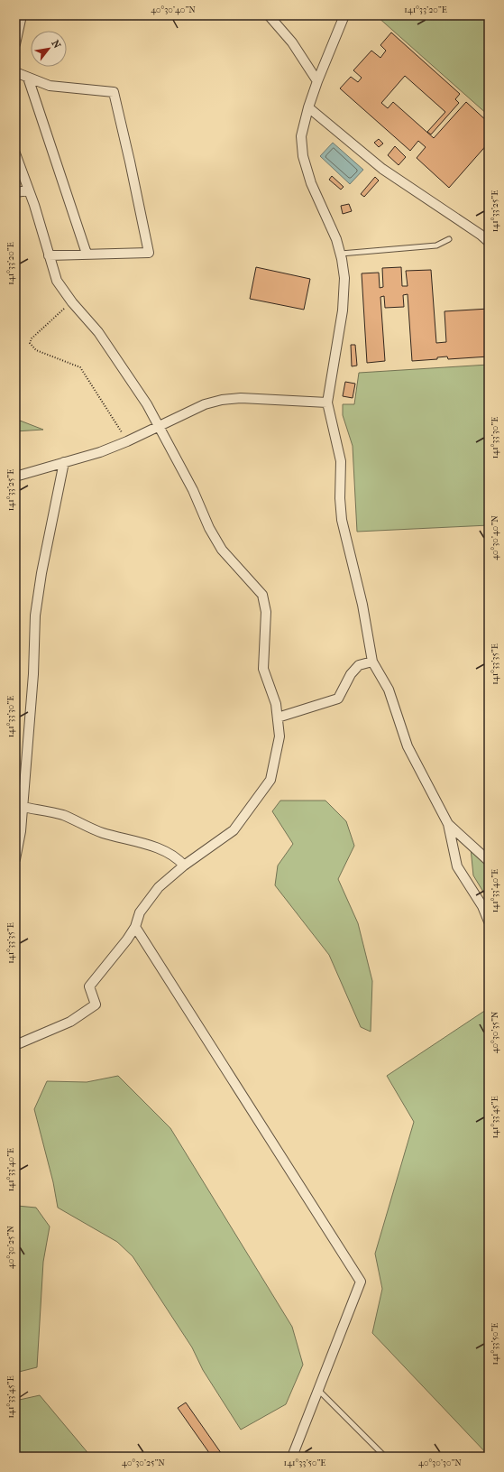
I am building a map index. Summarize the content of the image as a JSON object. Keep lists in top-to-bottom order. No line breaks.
{"north":"top right","coordinates":["40°30'40\"N","141°33'20\"E","141°33'25\"E","141°33'30\"E","141°33'35\"E","141°33'40\"E","40°30'35\"N","141°33'45\"E","40°30'25\"N","141°33'50\"E","40°30'30\"N"]}
